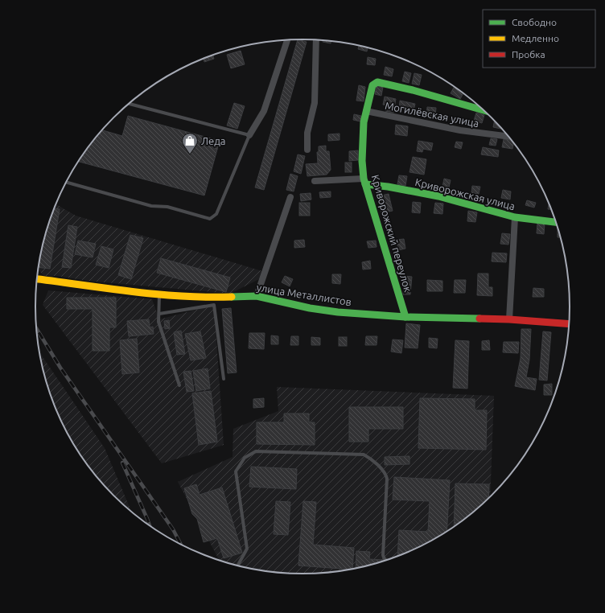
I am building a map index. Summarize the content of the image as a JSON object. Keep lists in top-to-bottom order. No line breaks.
{"streets":{"street":["Могилёвская улица","Криворожская улица","Криворожский переулок","улица Металлистов"]},"crossings":[["Могилёвская улица","Криворожский переулок"],["Криворожская улица","Криворожский переулок"],["Криворожский переулок","улица Металлистов"]],"places":{"shop":["Леда"]},"legend":["Свободно","Медленно","Пробка"]}
